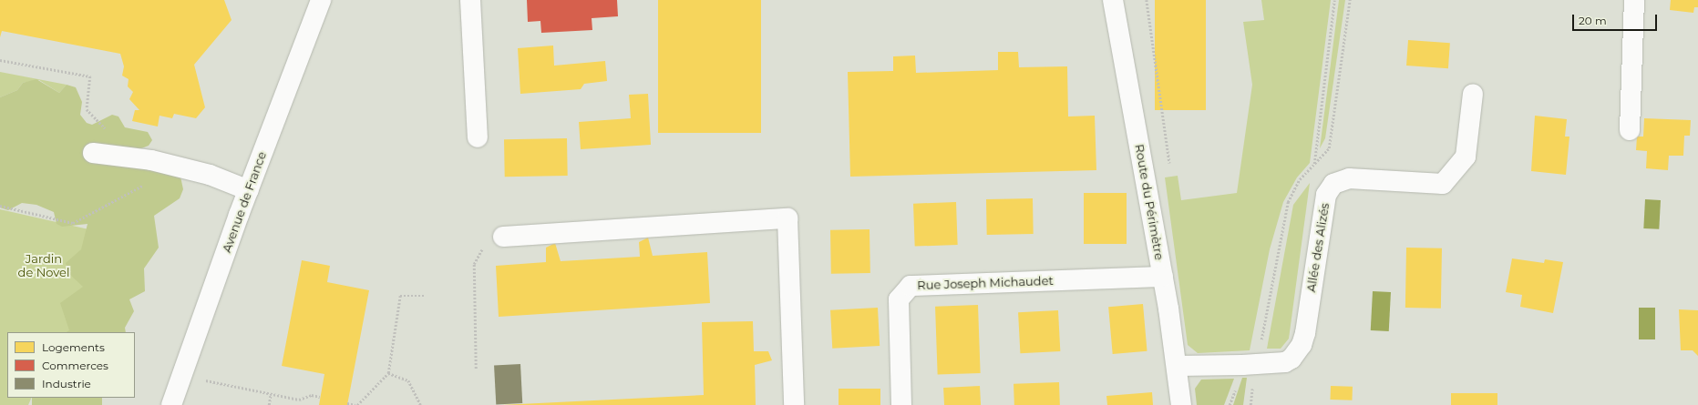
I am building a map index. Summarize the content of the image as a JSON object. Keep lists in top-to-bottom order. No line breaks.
{"streets":{"street":["Avenue de France","Route du Périmètre","Allée des Alizés","Rue Joseph Michaudet"]},"crossings":[["Route du Périmètre","Allée des Alizés"],["Route du Périmètre","Rue Joseph Michaudet"]],"parks":["Jardin de Novel"],"legend":["Logements","Commerces","Industrie"],"scale_bar":"20 m"}
